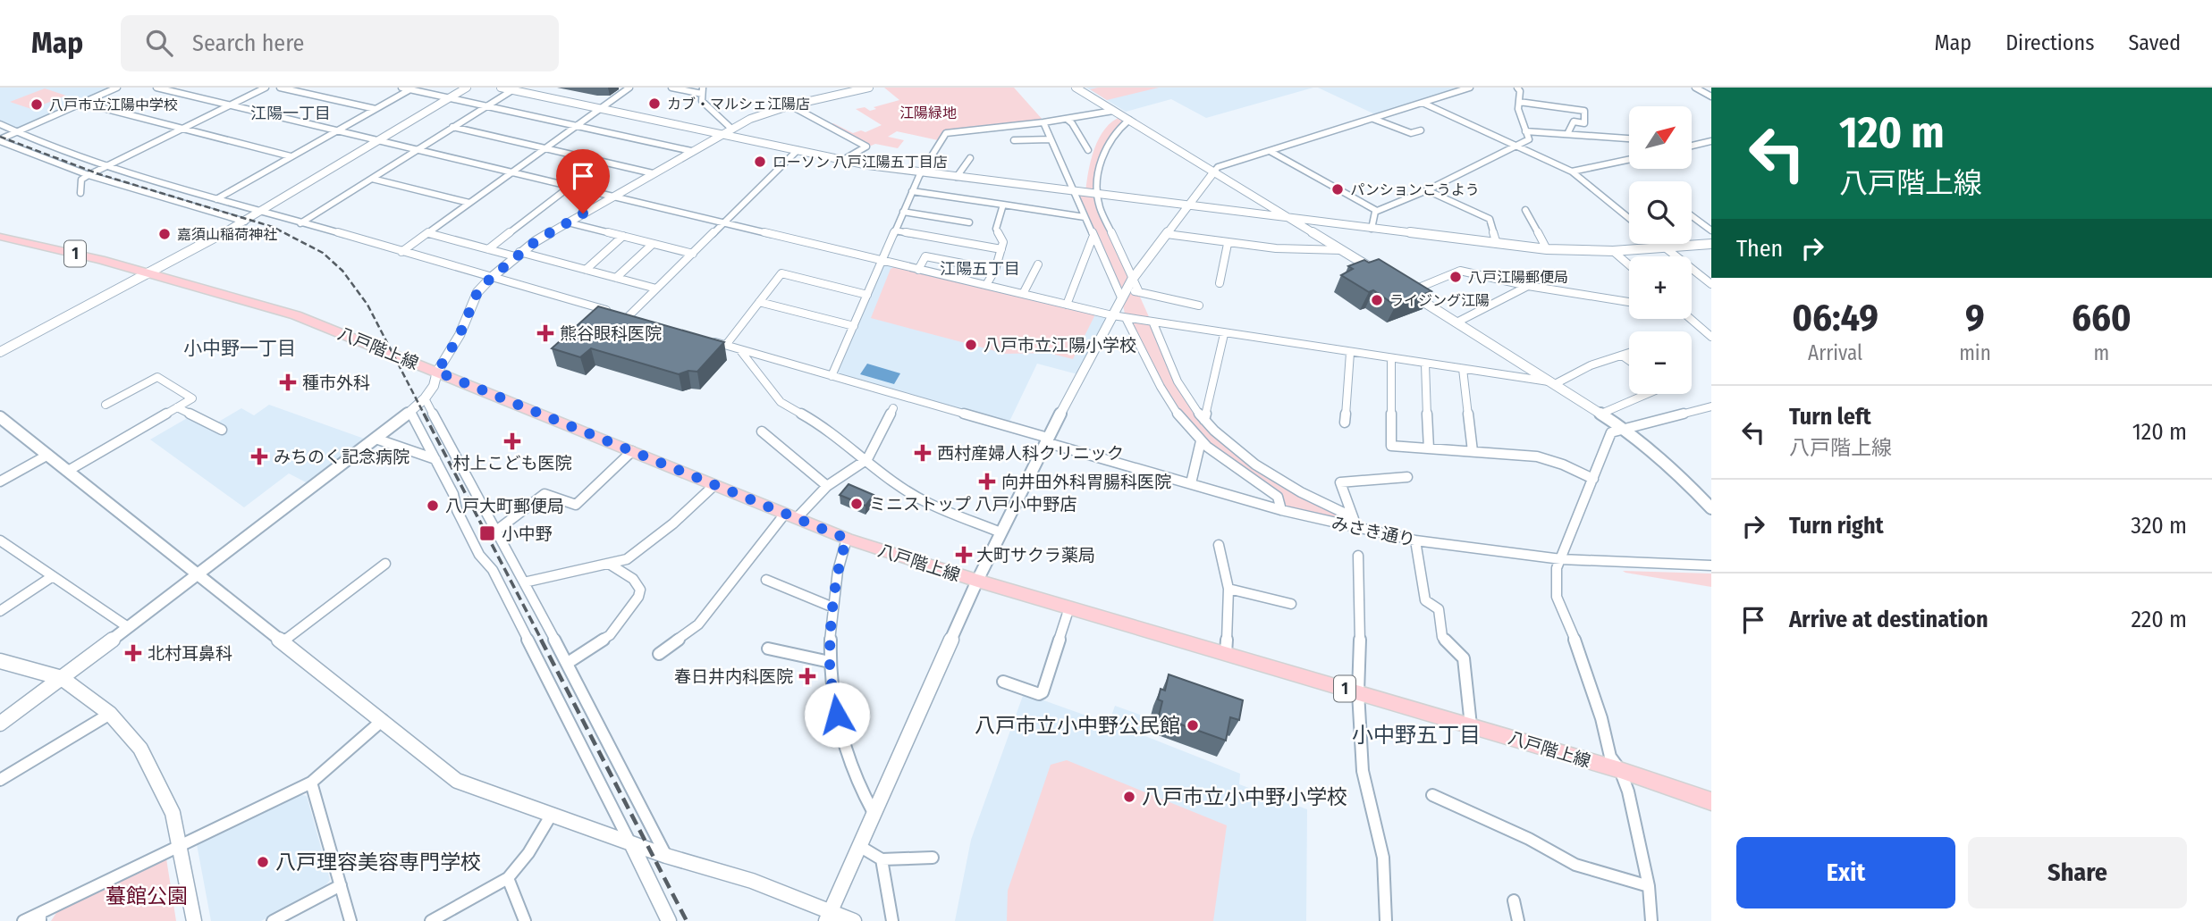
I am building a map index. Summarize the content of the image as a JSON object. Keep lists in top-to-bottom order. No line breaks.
{"streets":{"main road":["1","八戸階上線"],"street":["みさき通り"]},"districts":["江陽一丁目","江陽五丁目","小中野一丁目","小中野五丁目"],"parks":["江陽緑地","蟇館公園"],"places":{"other":["カブ・マルシェ江陽店","八戸市立江陽中学校","ローソン 八戸江陽五丁目店","パンションこうよう","嘉須山稲荷神社","八戸江陽郵便局","ライジング江陽","八戸市立江陽小学校","ミニストップ 八戸小中野店","八戸大町郵便局","八戸市立小中野公民館","八戸市立小中野小学校","八戸理容美容専門学校"],"health":["熊谷眼科医院","種市外科","村上こども医院","西村産婦人科クリニック","みちのく記念病院","向井田外科胃腸科医院","大町サクラ薬局","北村耳鼻科","春日井内科医院"],"transit":["小中野"]},"north":"top right","page":{"header":"Map","search":"Search here","nav":["Map","Directions","Saved"],"turn":["120 m","八戸階上線"],"map_buttons":["+","−"],"then":"Then","eta":["06:49","Arrival","9","min","660","m"],"list":[{"name":"Turn left","note":"八戸階上線","value":"120 m"},{"name":"Turn right","value":"320 m"},{"name":"Arrive at destination","value":"220 m"}],"buttons":["Exit","Share"]}}
